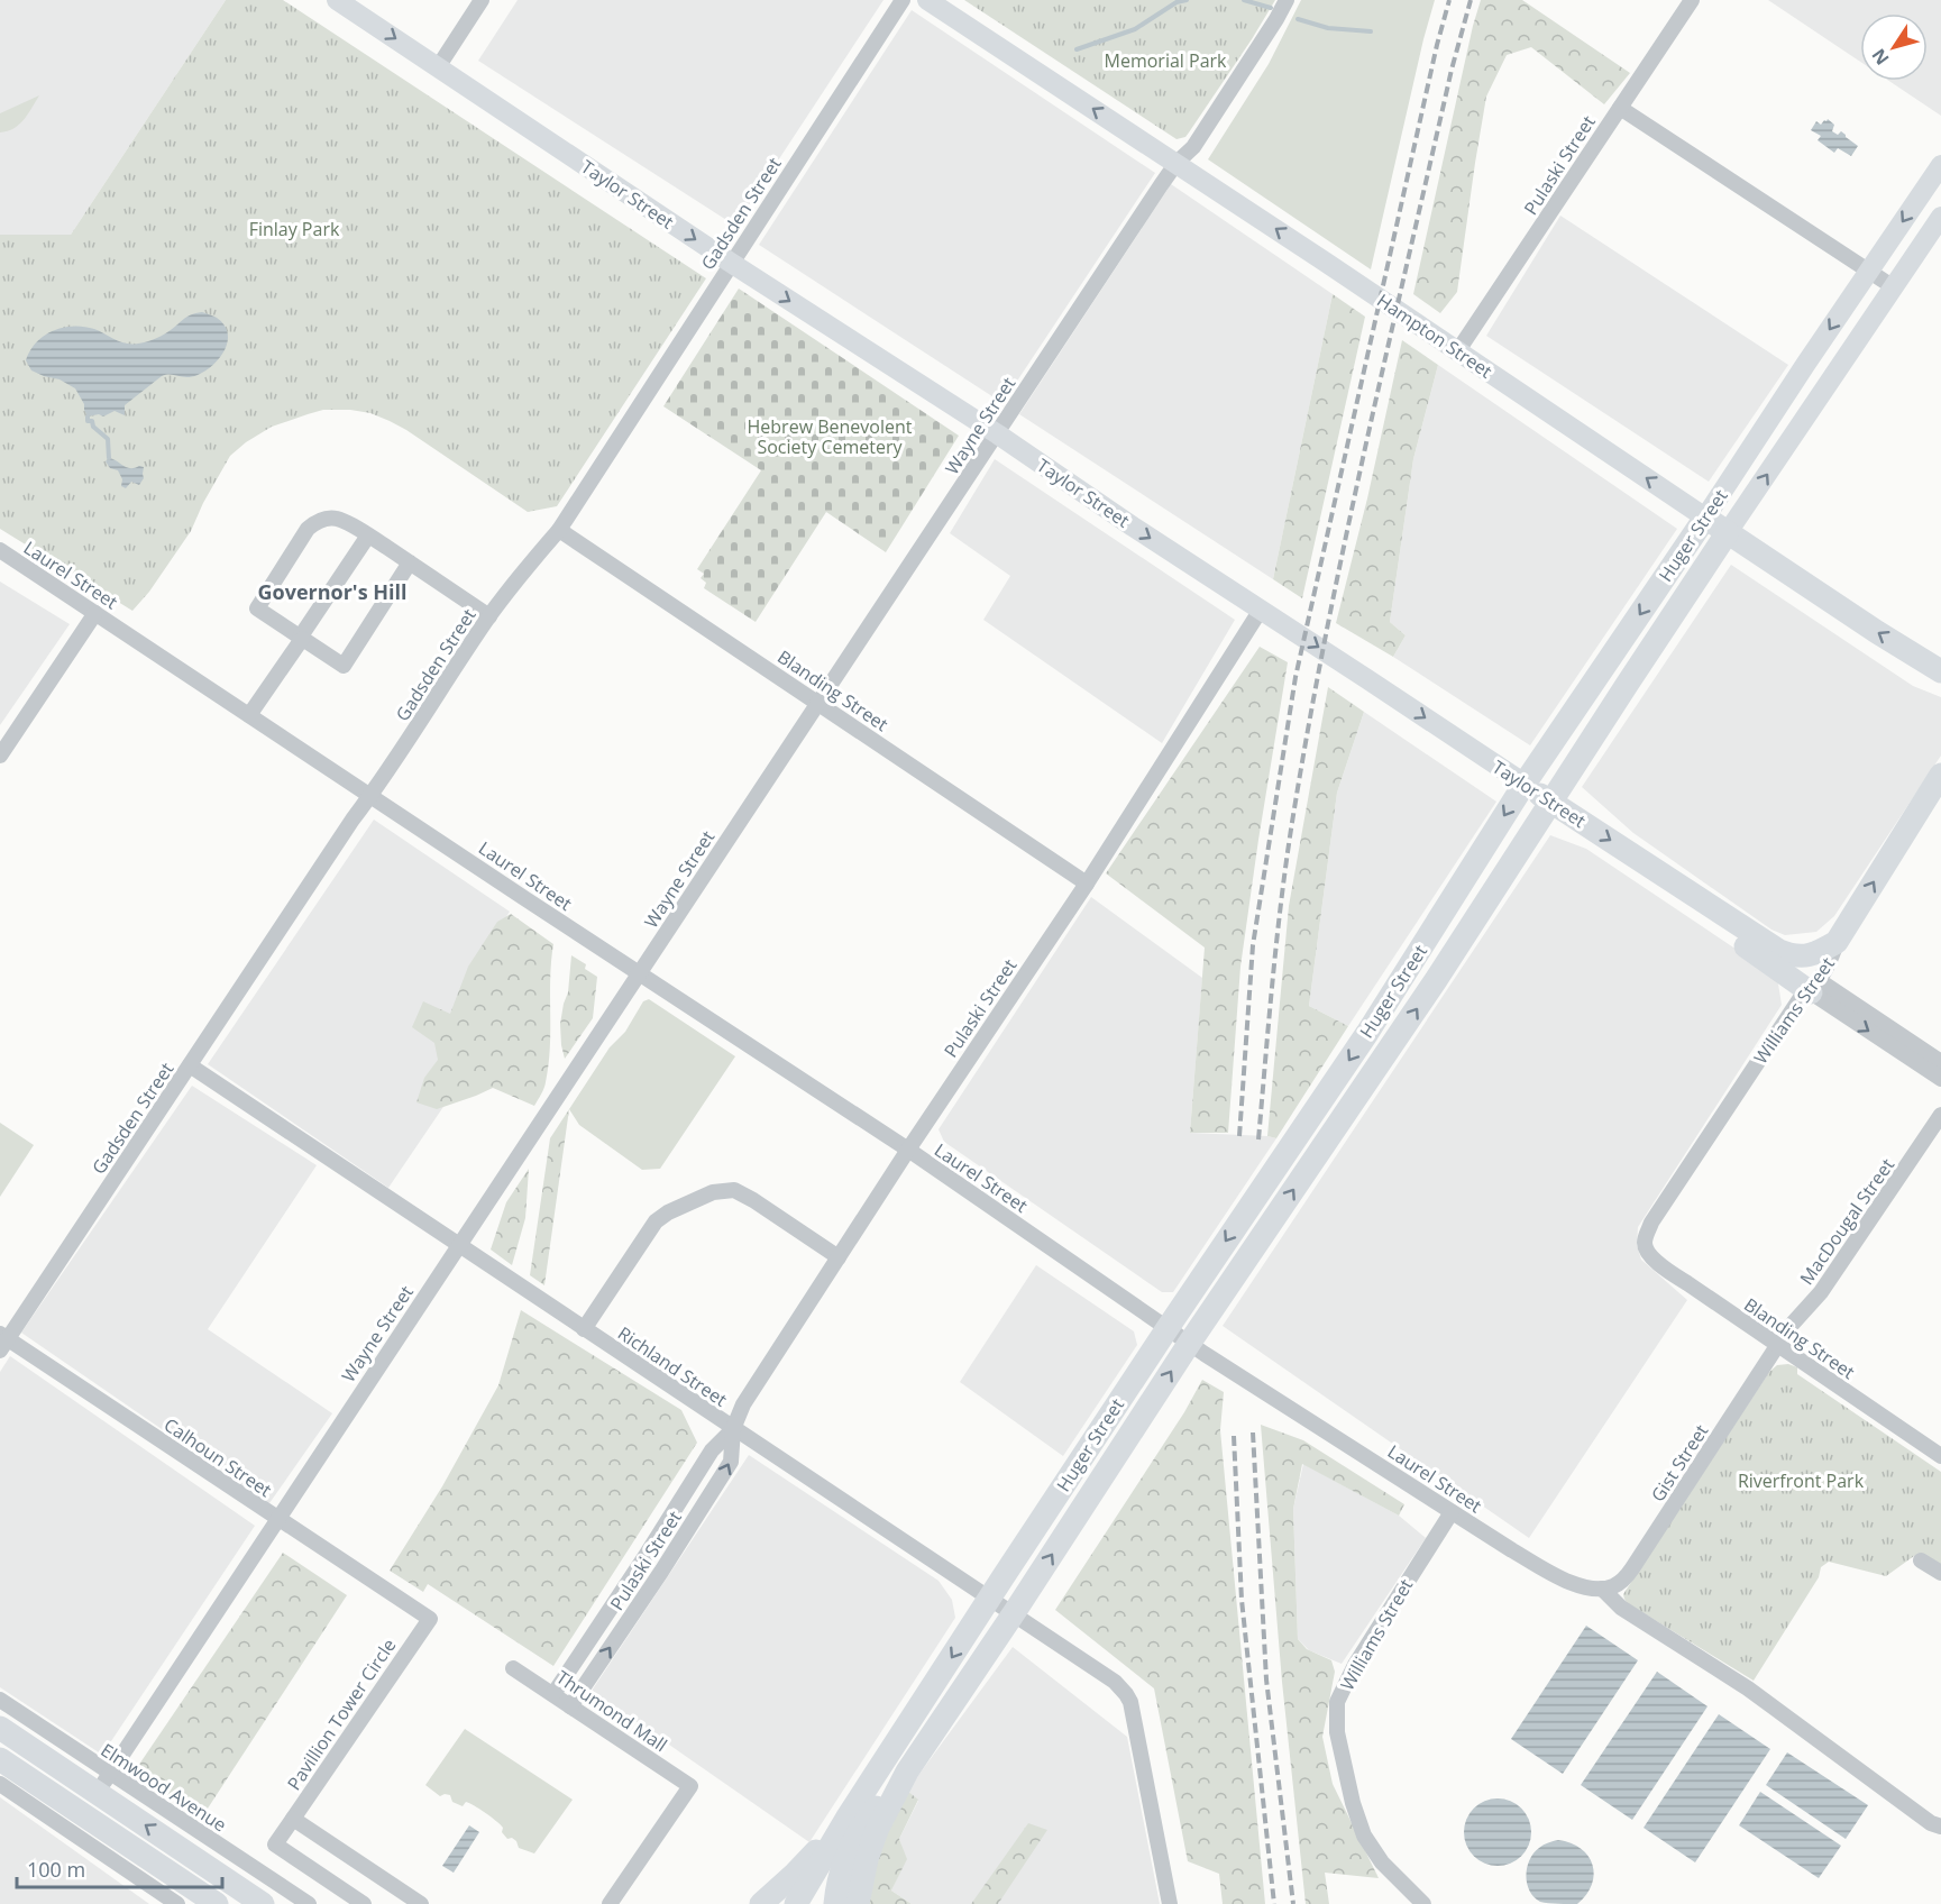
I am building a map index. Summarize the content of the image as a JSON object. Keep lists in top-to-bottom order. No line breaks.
{"streets":{"highway":["Taylor Street","Hampton Street","Huger Street","Williams Street"],"street":["Pulaski Street","Gadsden Street","Wayne Street","Laurel Street","Blanding Street","MacDougal Street","Richland Street","Calhoun Street","Gist Street","Thrumond Mall","Pavillion Tower Circle","Elmwood Avenue"]},"crossings":[["Pulaski Street","Taylor Street"],["Pulaski Street","Hampton Street"],["Pulaski Street","Laurel Street"],["Pulaski Street","Blanding Street"],["Pulaski Street","Richland Street"],["Pulaski Street","Thrumond Mall"],["Taylor Street","Gadsden Street"],["Taylor Street","Wayne Street"],["Taylor Street","Huger Street"],["Taylor Street","Williams Street"],["Gadsden Street","Laurel Street"],["Gadsden Street","Blanding Street"],["Gadsden Street","Richland Street"],["Gadsden Street","Calhoun Street"],["Hampton Street","Wayne Street"],["Hampton Street","Huger Street"],["Wayne Street","Laurel Street"],["Wayne Street","Blanding Street"],["Wayne Street","Richland Street"],["Wayne Street","Calhoun Street"],["Wayne Street","Elmwood Avenue"],["Huger Street","Laurel Street"],["Huger Street","Richland Street"],["Laurel Street","Williams Street"],["Laurel Street","Gist Street"],["Blanding Street","Williams Street"],["Blanding Street","MacDougal Street"],["Blanding Street","Gist Street"],["MacDougal Street","Gist Street"],["Calhoun Street","Pavillion Tower Circle"]],"one_way":["Taylor Street","Hampton Street"],"districts":["Governor's Hill"],"parks":["Memorial Park","Finlay Park","Hebrew Benevolent Society Cemetery","Riverfront Park"],"scale_bar":"100 m","north":"bottom left"}
